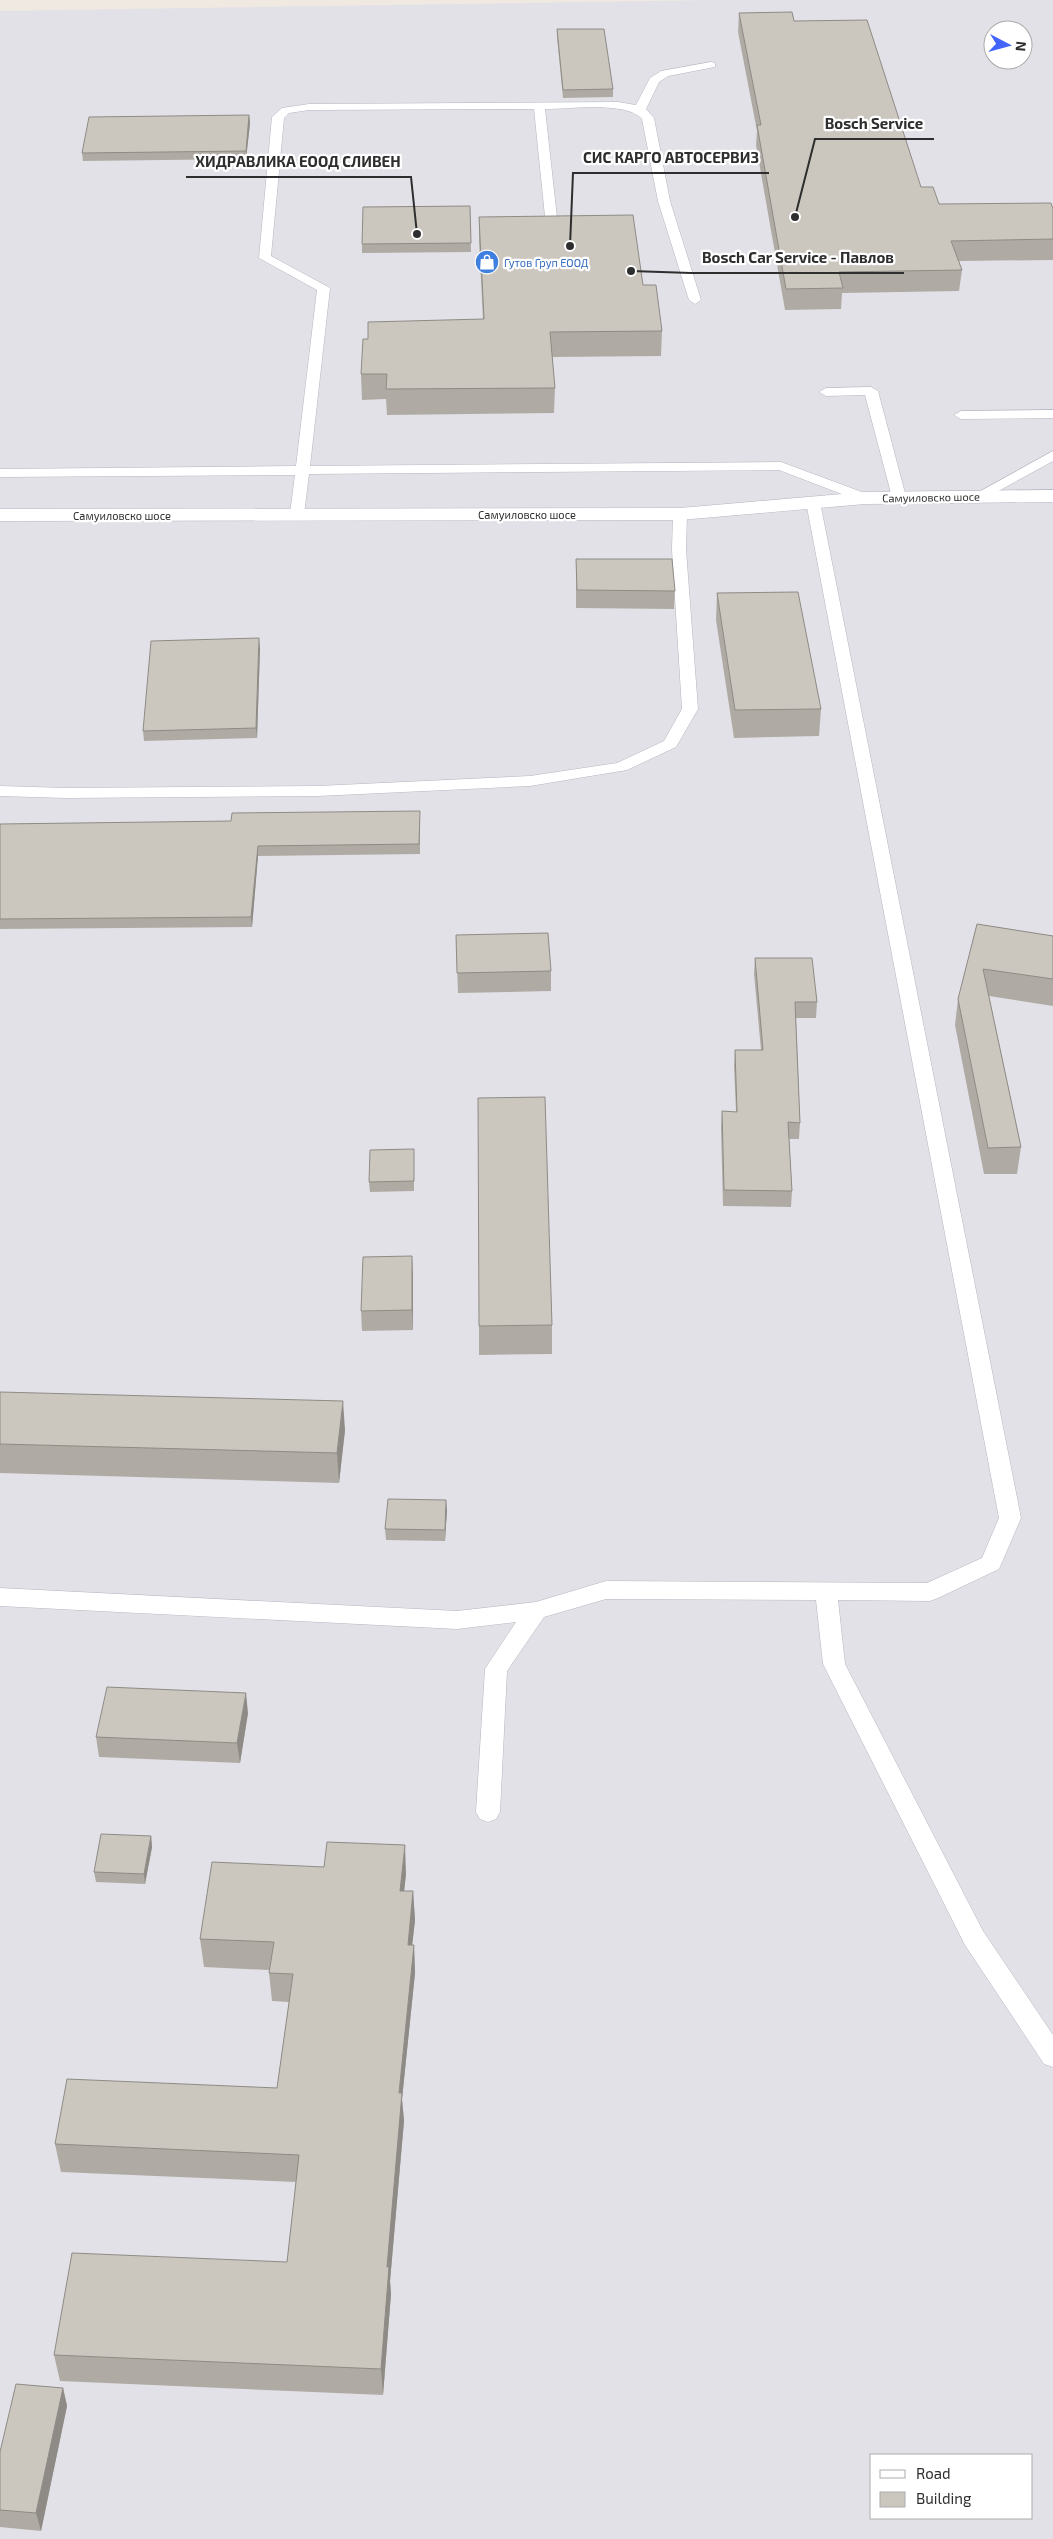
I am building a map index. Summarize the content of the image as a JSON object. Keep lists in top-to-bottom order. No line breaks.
{"streets":{"street":["Самуиловско шосе"]},"places":{"other":["Bosch Service","ХИДРАВЛИКА ЕООД СЛИВЕН","СИС КАРГО АВТОСЕРВИЗ","Bosch Car Service - Павлов"],"shop":["Гутов Груп ЕООД"]},"legend":["Road","Building"],"north":"right"}
